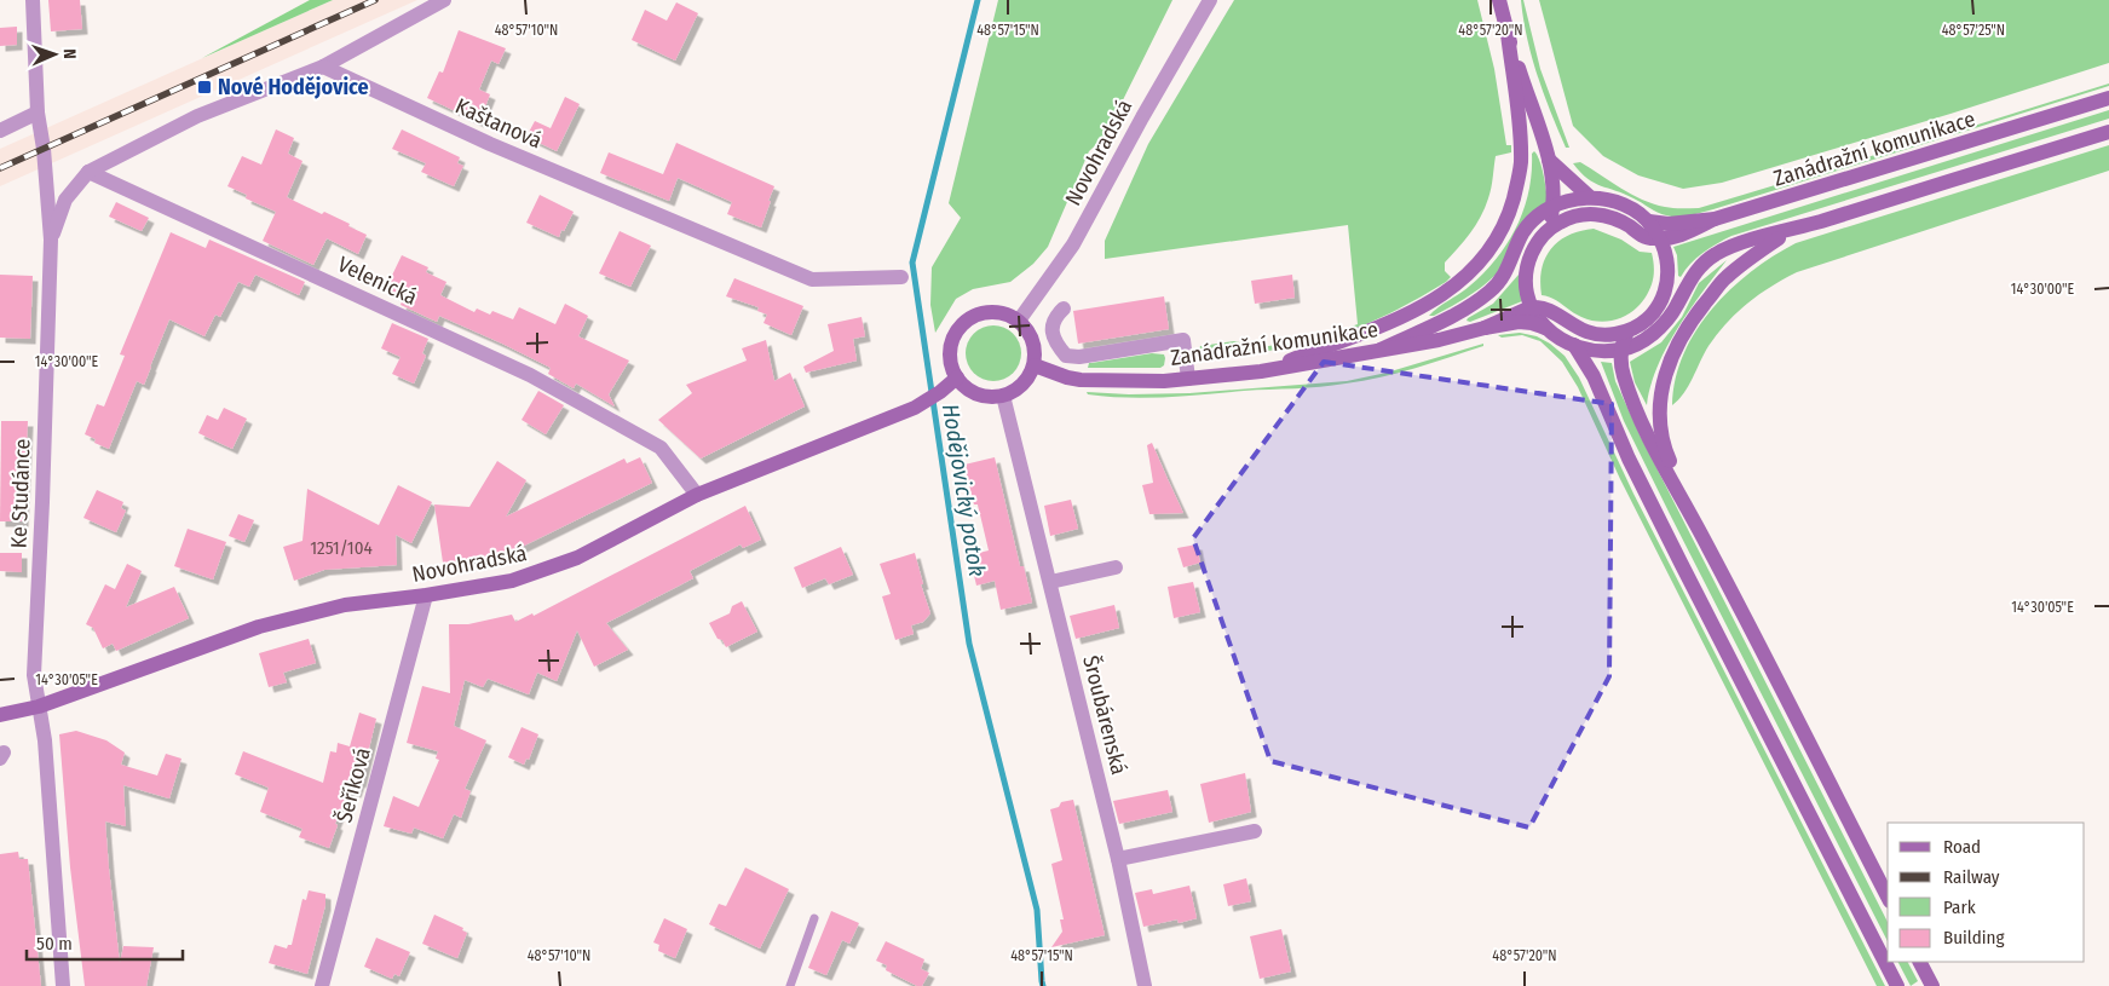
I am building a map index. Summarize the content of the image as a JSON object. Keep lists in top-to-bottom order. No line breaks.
{"streets":{"main road":["Zanádražní komunikace","Novohradská"],"street":["Kaštanová","Velenická","Ke Studánce","Šroubárenská","Šeříková"]},"crossings":[["Zanádražní komunikace","Novohradská"],["Zanádražní komunikace","Šroubárenská"],["Novohradská","Velenická"],["Novohradská","Ke Studánce"],["Novohradská","Šroubárenská"],["Novohradská","Šeříková"]],"water":["Hodějovický potok"],"places":{"transit":["Nové Hodějovice"]},"house_numbers":["1251/104"],"legend":["Road","Railway","Park","Building"],"scale_bar":"50 m","north":"right","coordinates":["48°57'10\"N","48°57'15\"N","48°57'20\"N","48°57'25\"N","14°30'00\"E","14°30'05\"E"]}
